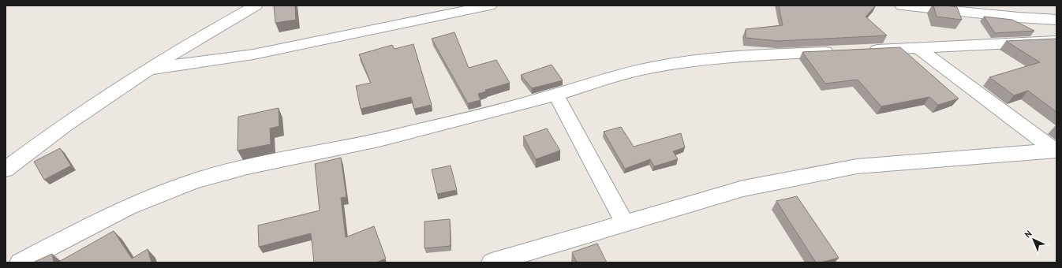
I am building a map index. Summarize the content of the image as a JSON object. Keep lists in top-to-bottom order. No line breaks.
{"north":"top left"}
